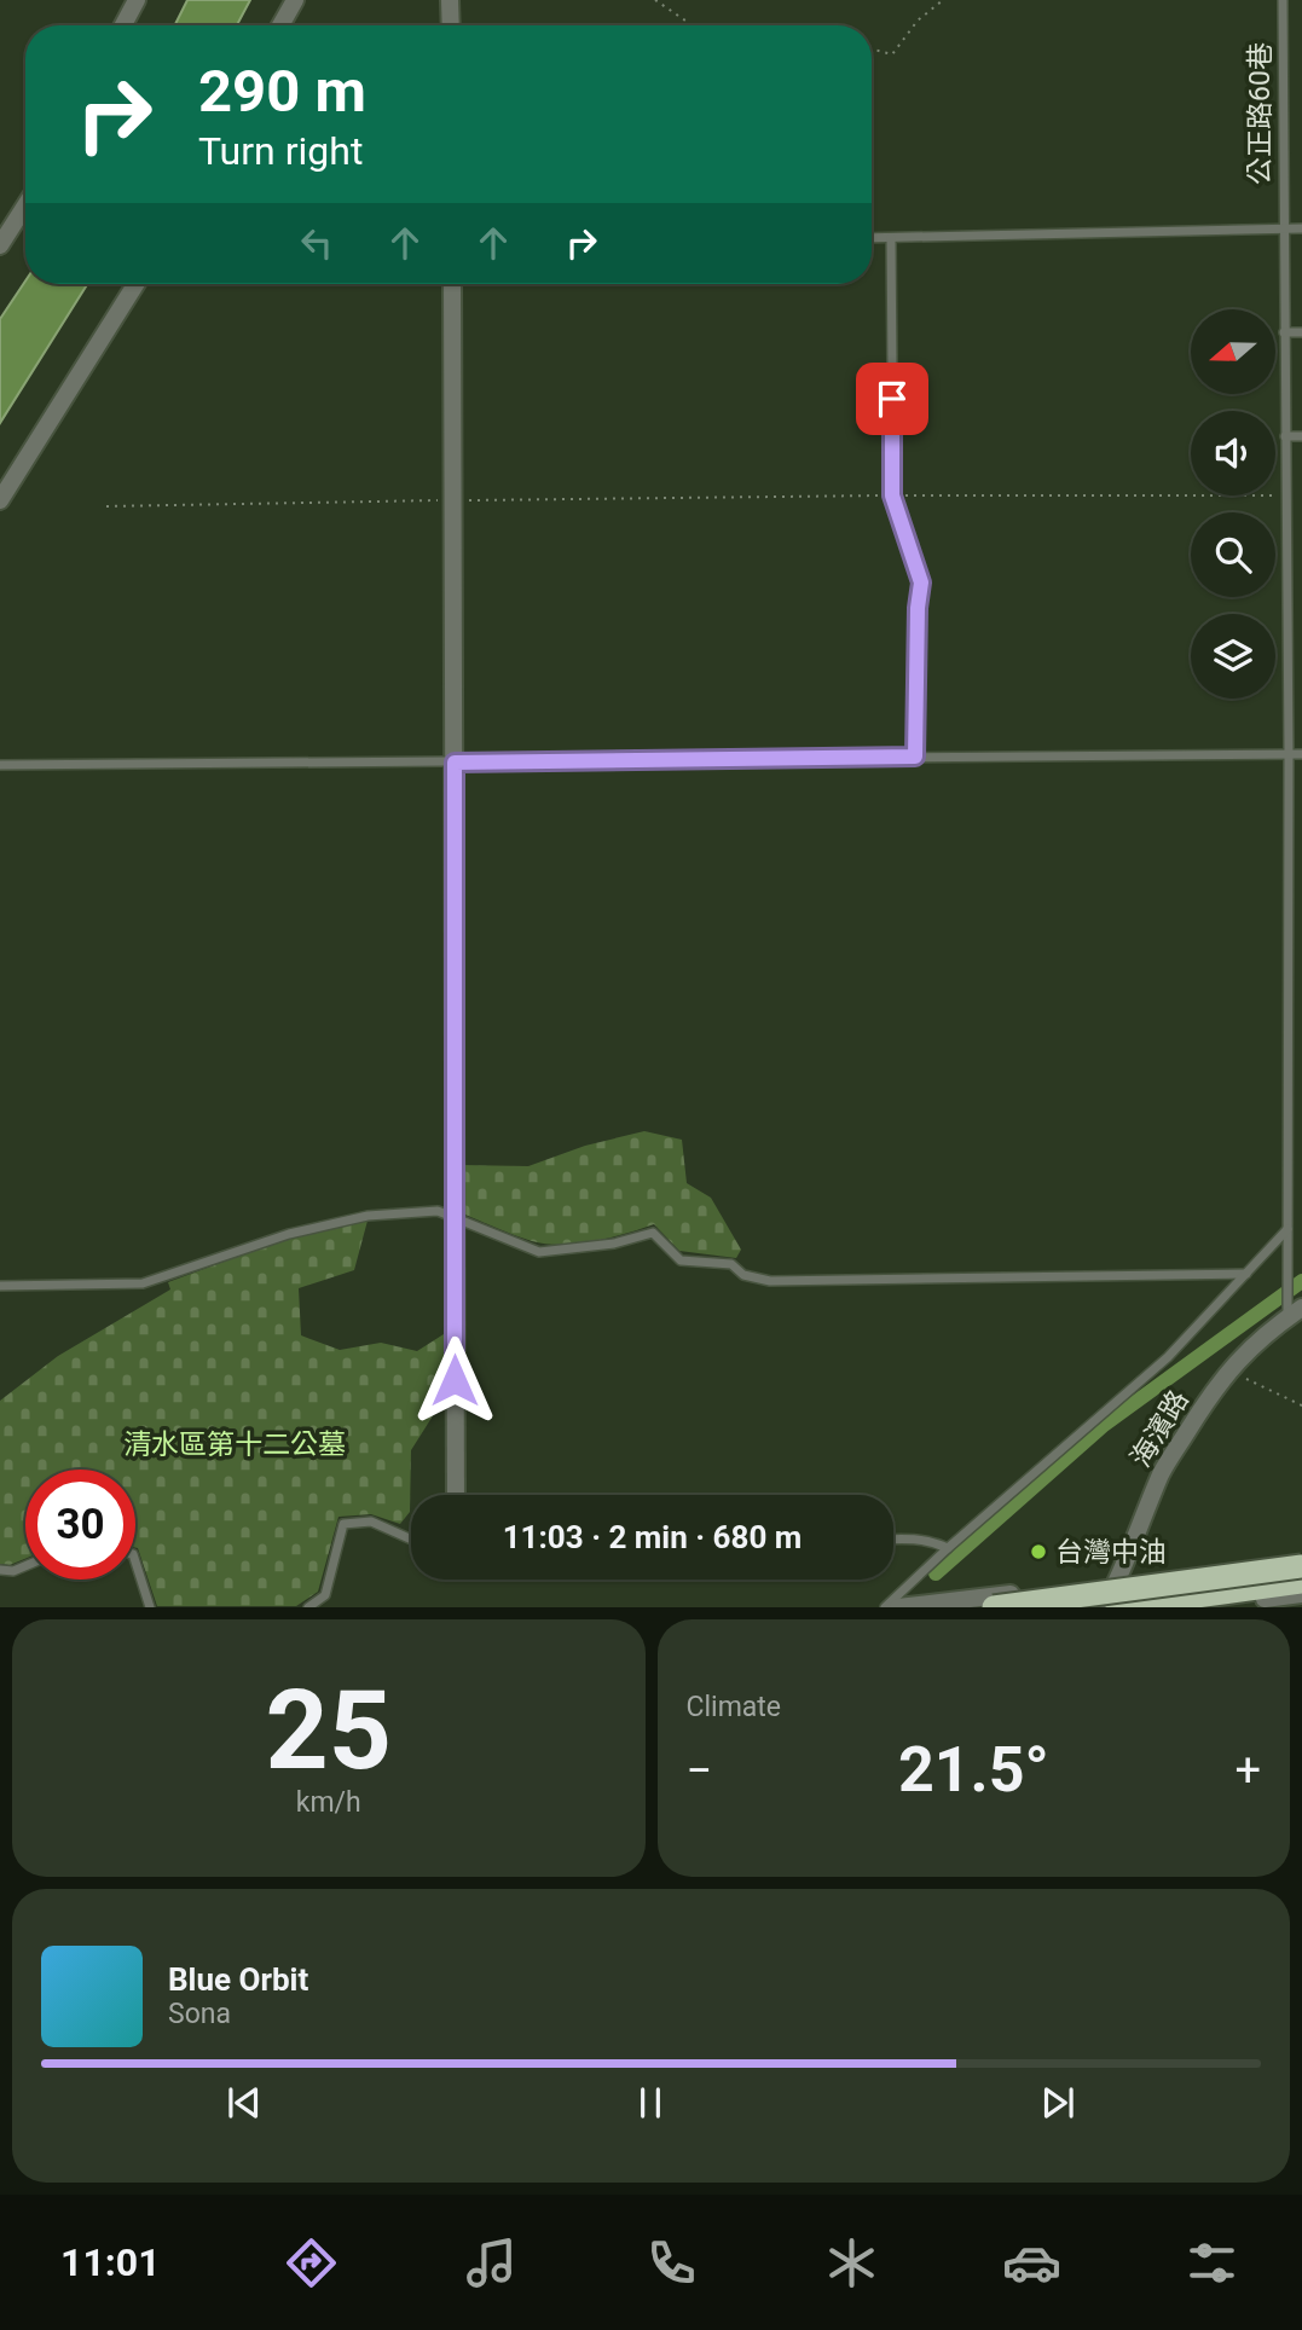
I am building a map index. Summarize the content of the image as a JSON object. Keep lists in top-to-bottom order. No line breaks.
{"streets":{"street":["海濱路"],"lane":["公正路60巷"]},"crossings":[["公正路60巷","海濱路"]],"parks":["清水區第十二公墓"],"places":["台灣中油"],"north":"left","page":{"turn":["290 m","Turn right"],"limit":"30","trip":"11:03 · 2 min · 680 m","tile":[["25","km/h"],"Climate"],"heat":["−","21.5°","+"],"song":["Blue Orbit","Sona"],"tabs":"11:01"}}
